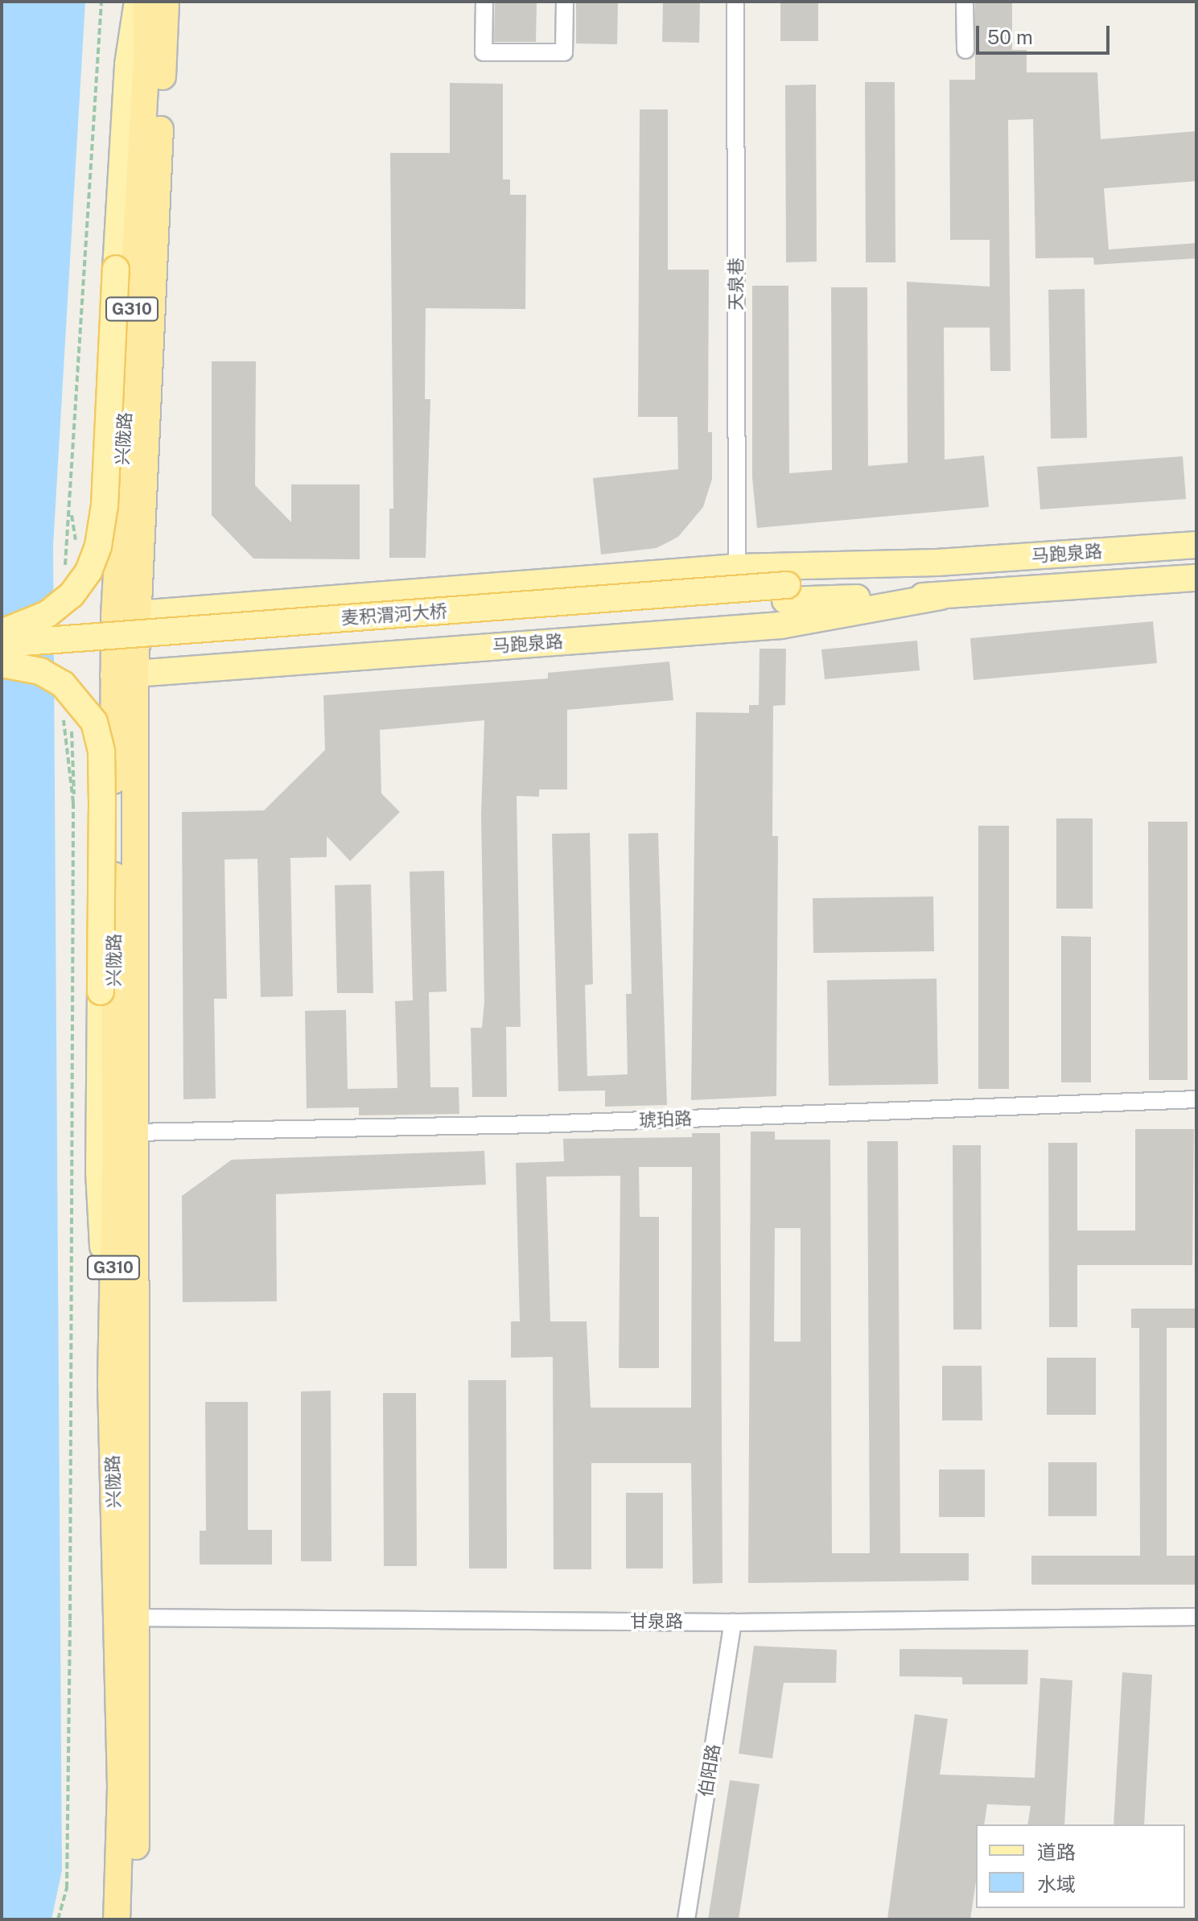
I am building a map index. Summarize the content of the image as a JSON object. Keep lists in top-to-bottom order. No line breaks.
{"streets":{"highway":["G310","兴陇路"],"main road":["马跑泉路","麦积渭河大桥"],"street":["天泉巷","琥珀路","甘泉路","伯阳路"]},"crossings":[["天泉巷","马跑泉路"],["兴陇路","马跑泉路"],["兴陇路","琥珀路"],["兴陇路","甘泉路"],["马跑泉路","麦积渭河大桥"],["甘泉路","伯阳路"]],"legend":["道路","水域"],"scale_bar":"50 m"}
